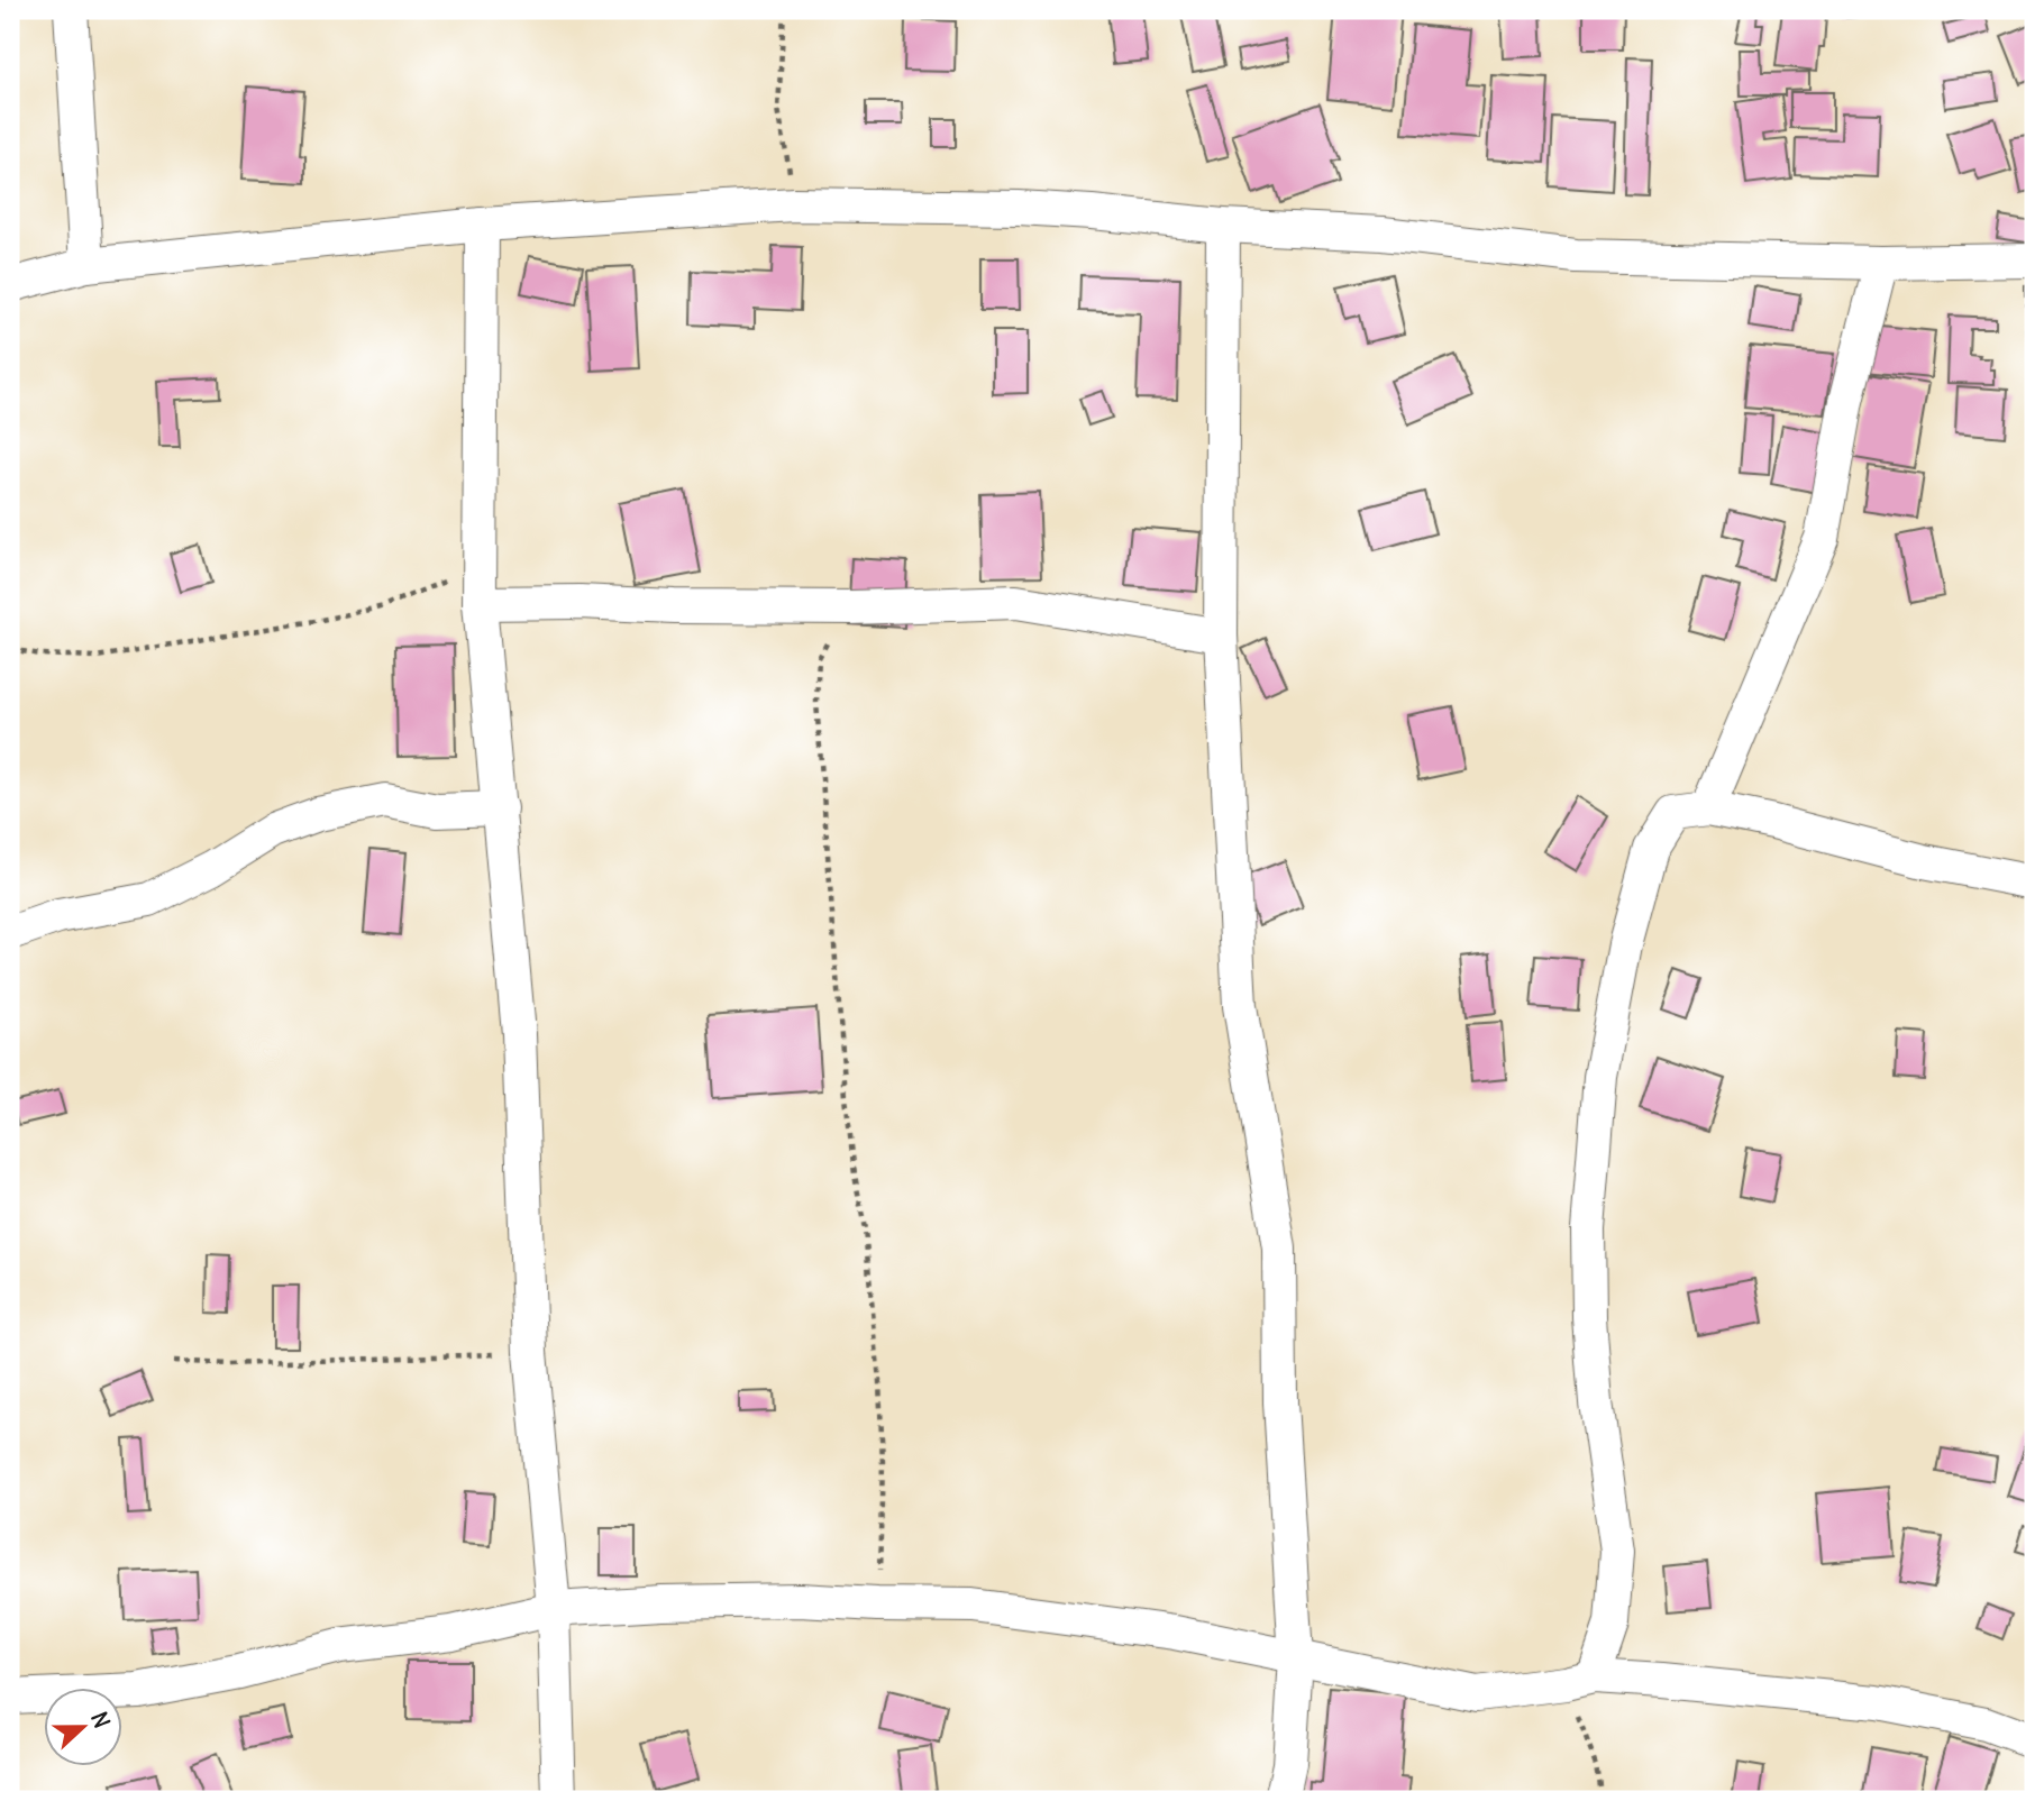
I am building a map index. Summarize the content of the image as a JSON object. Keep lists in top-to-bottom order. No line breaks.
{"north":"right"}
